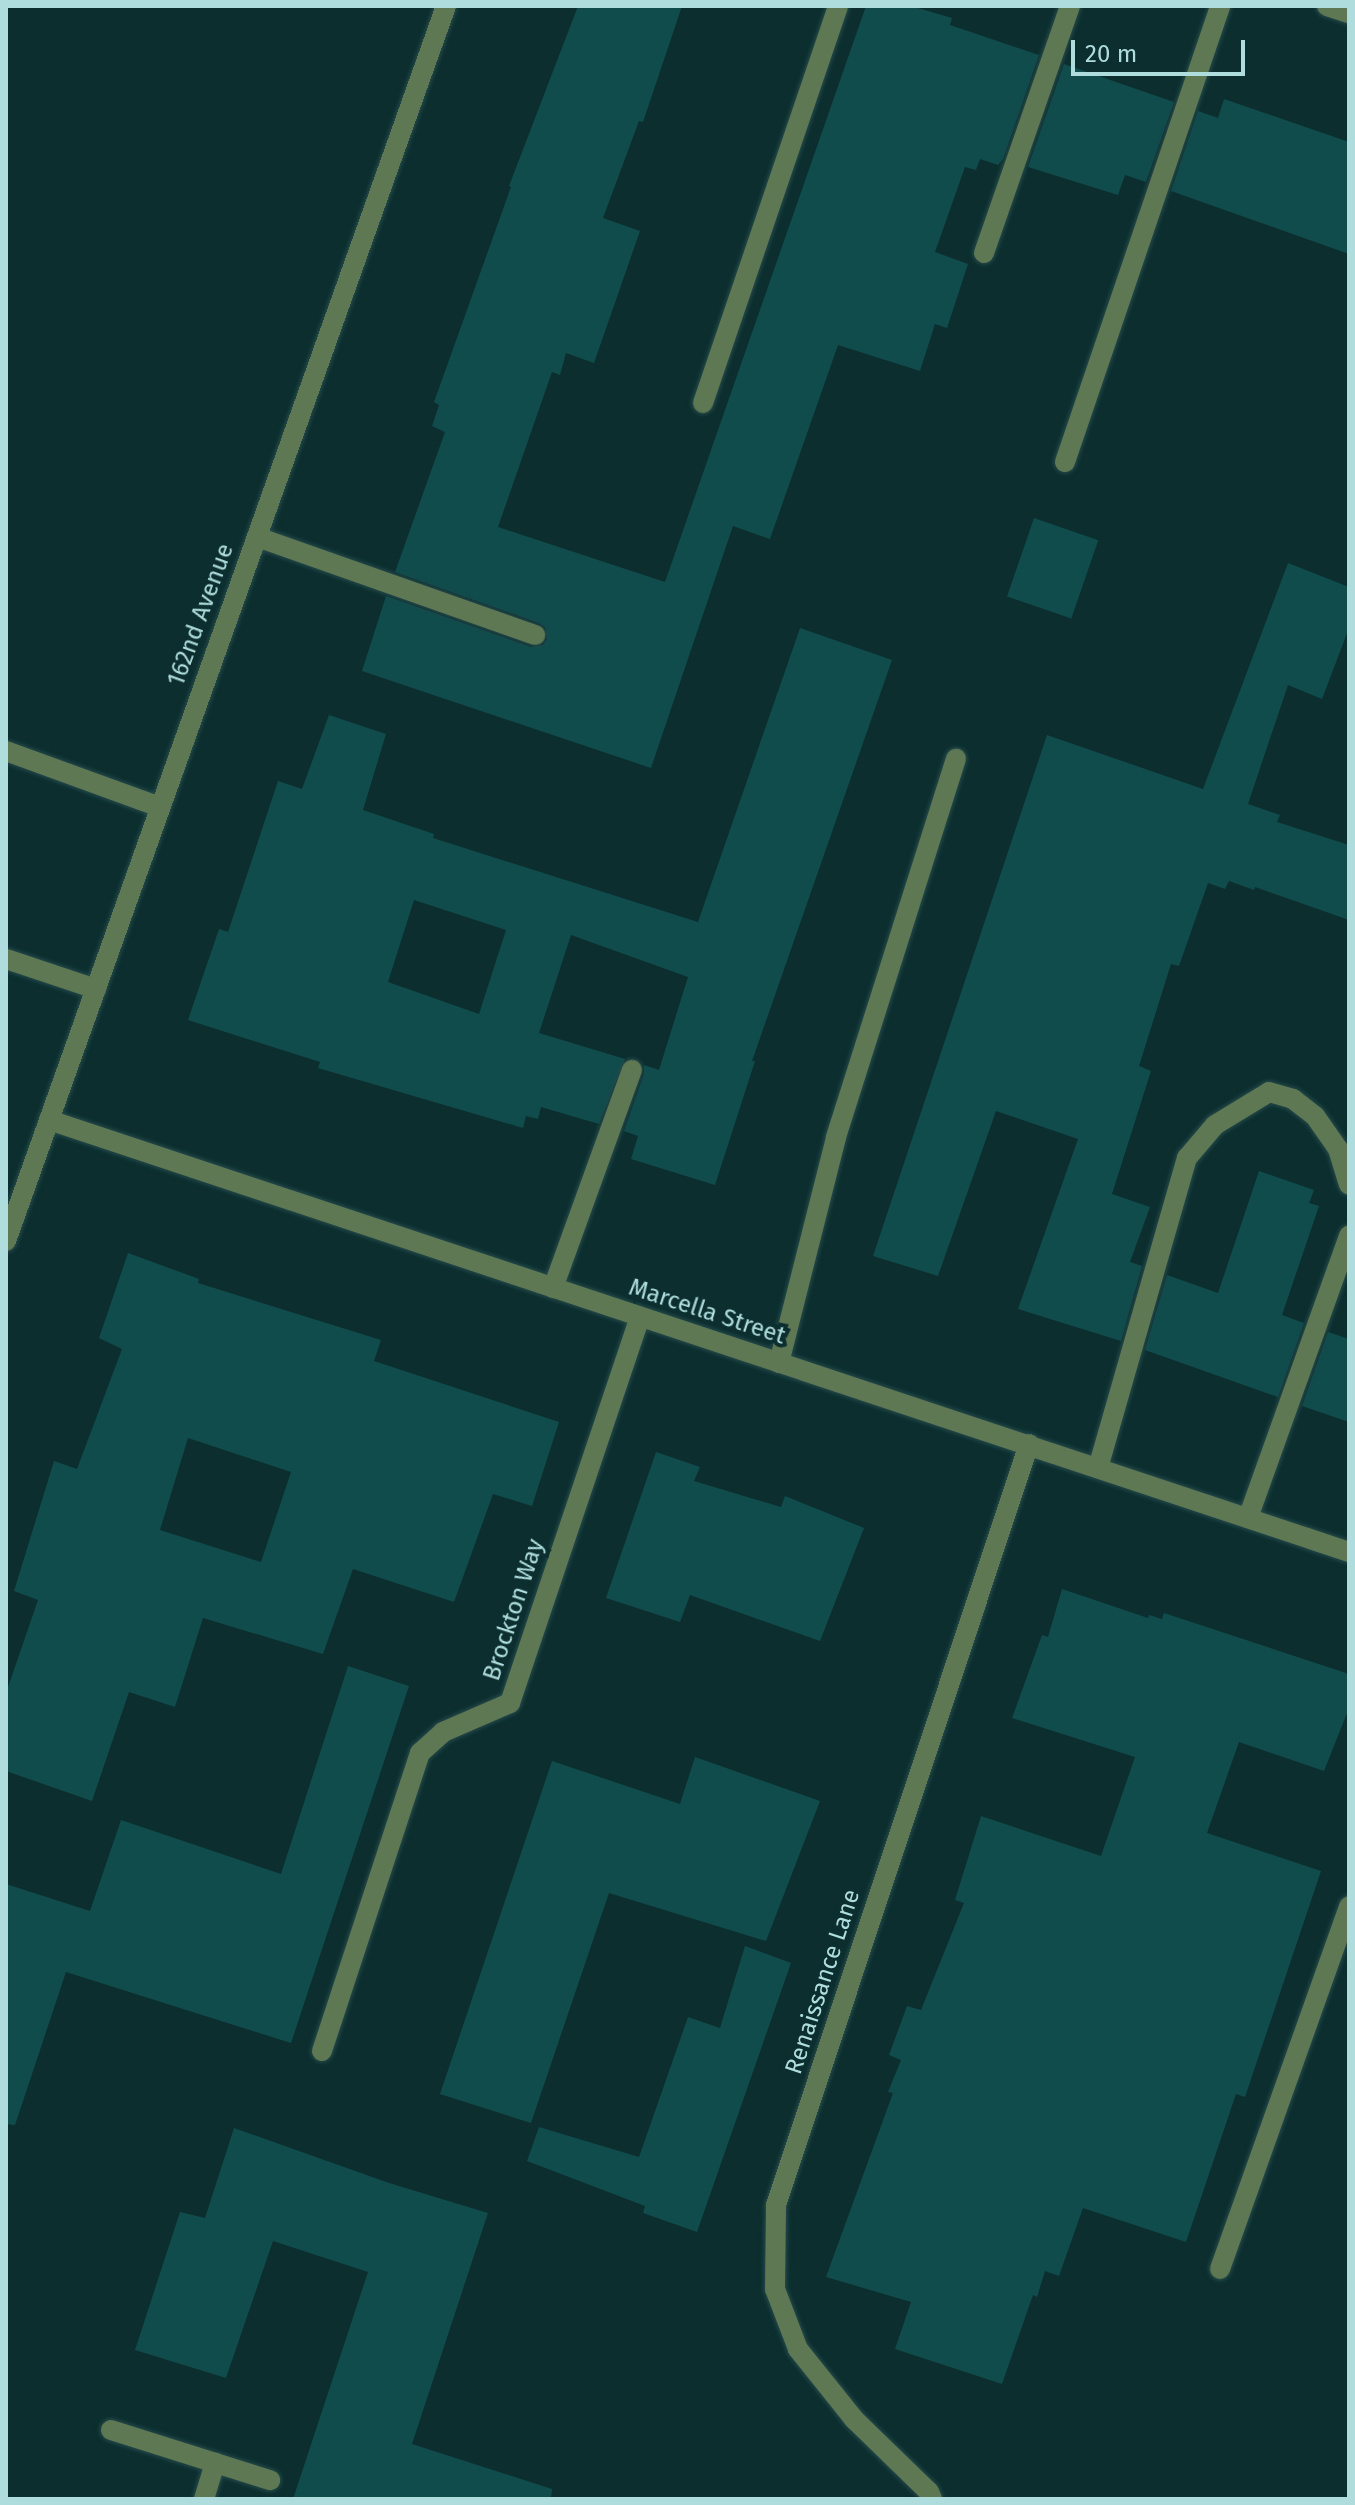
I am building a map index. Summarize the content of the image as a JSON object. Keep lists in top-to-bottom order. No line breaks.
{"streets":{"street":["162nd Avenue","Marcella Street","Brockton Way","Renaissance Lane"]},"crossings":[["162nd Avenue","Marcella Street"],["Marcella Street","Brockton Way"],["Marcella Street","Renaissance Lane"]],"scale_bar":"20 m"}
